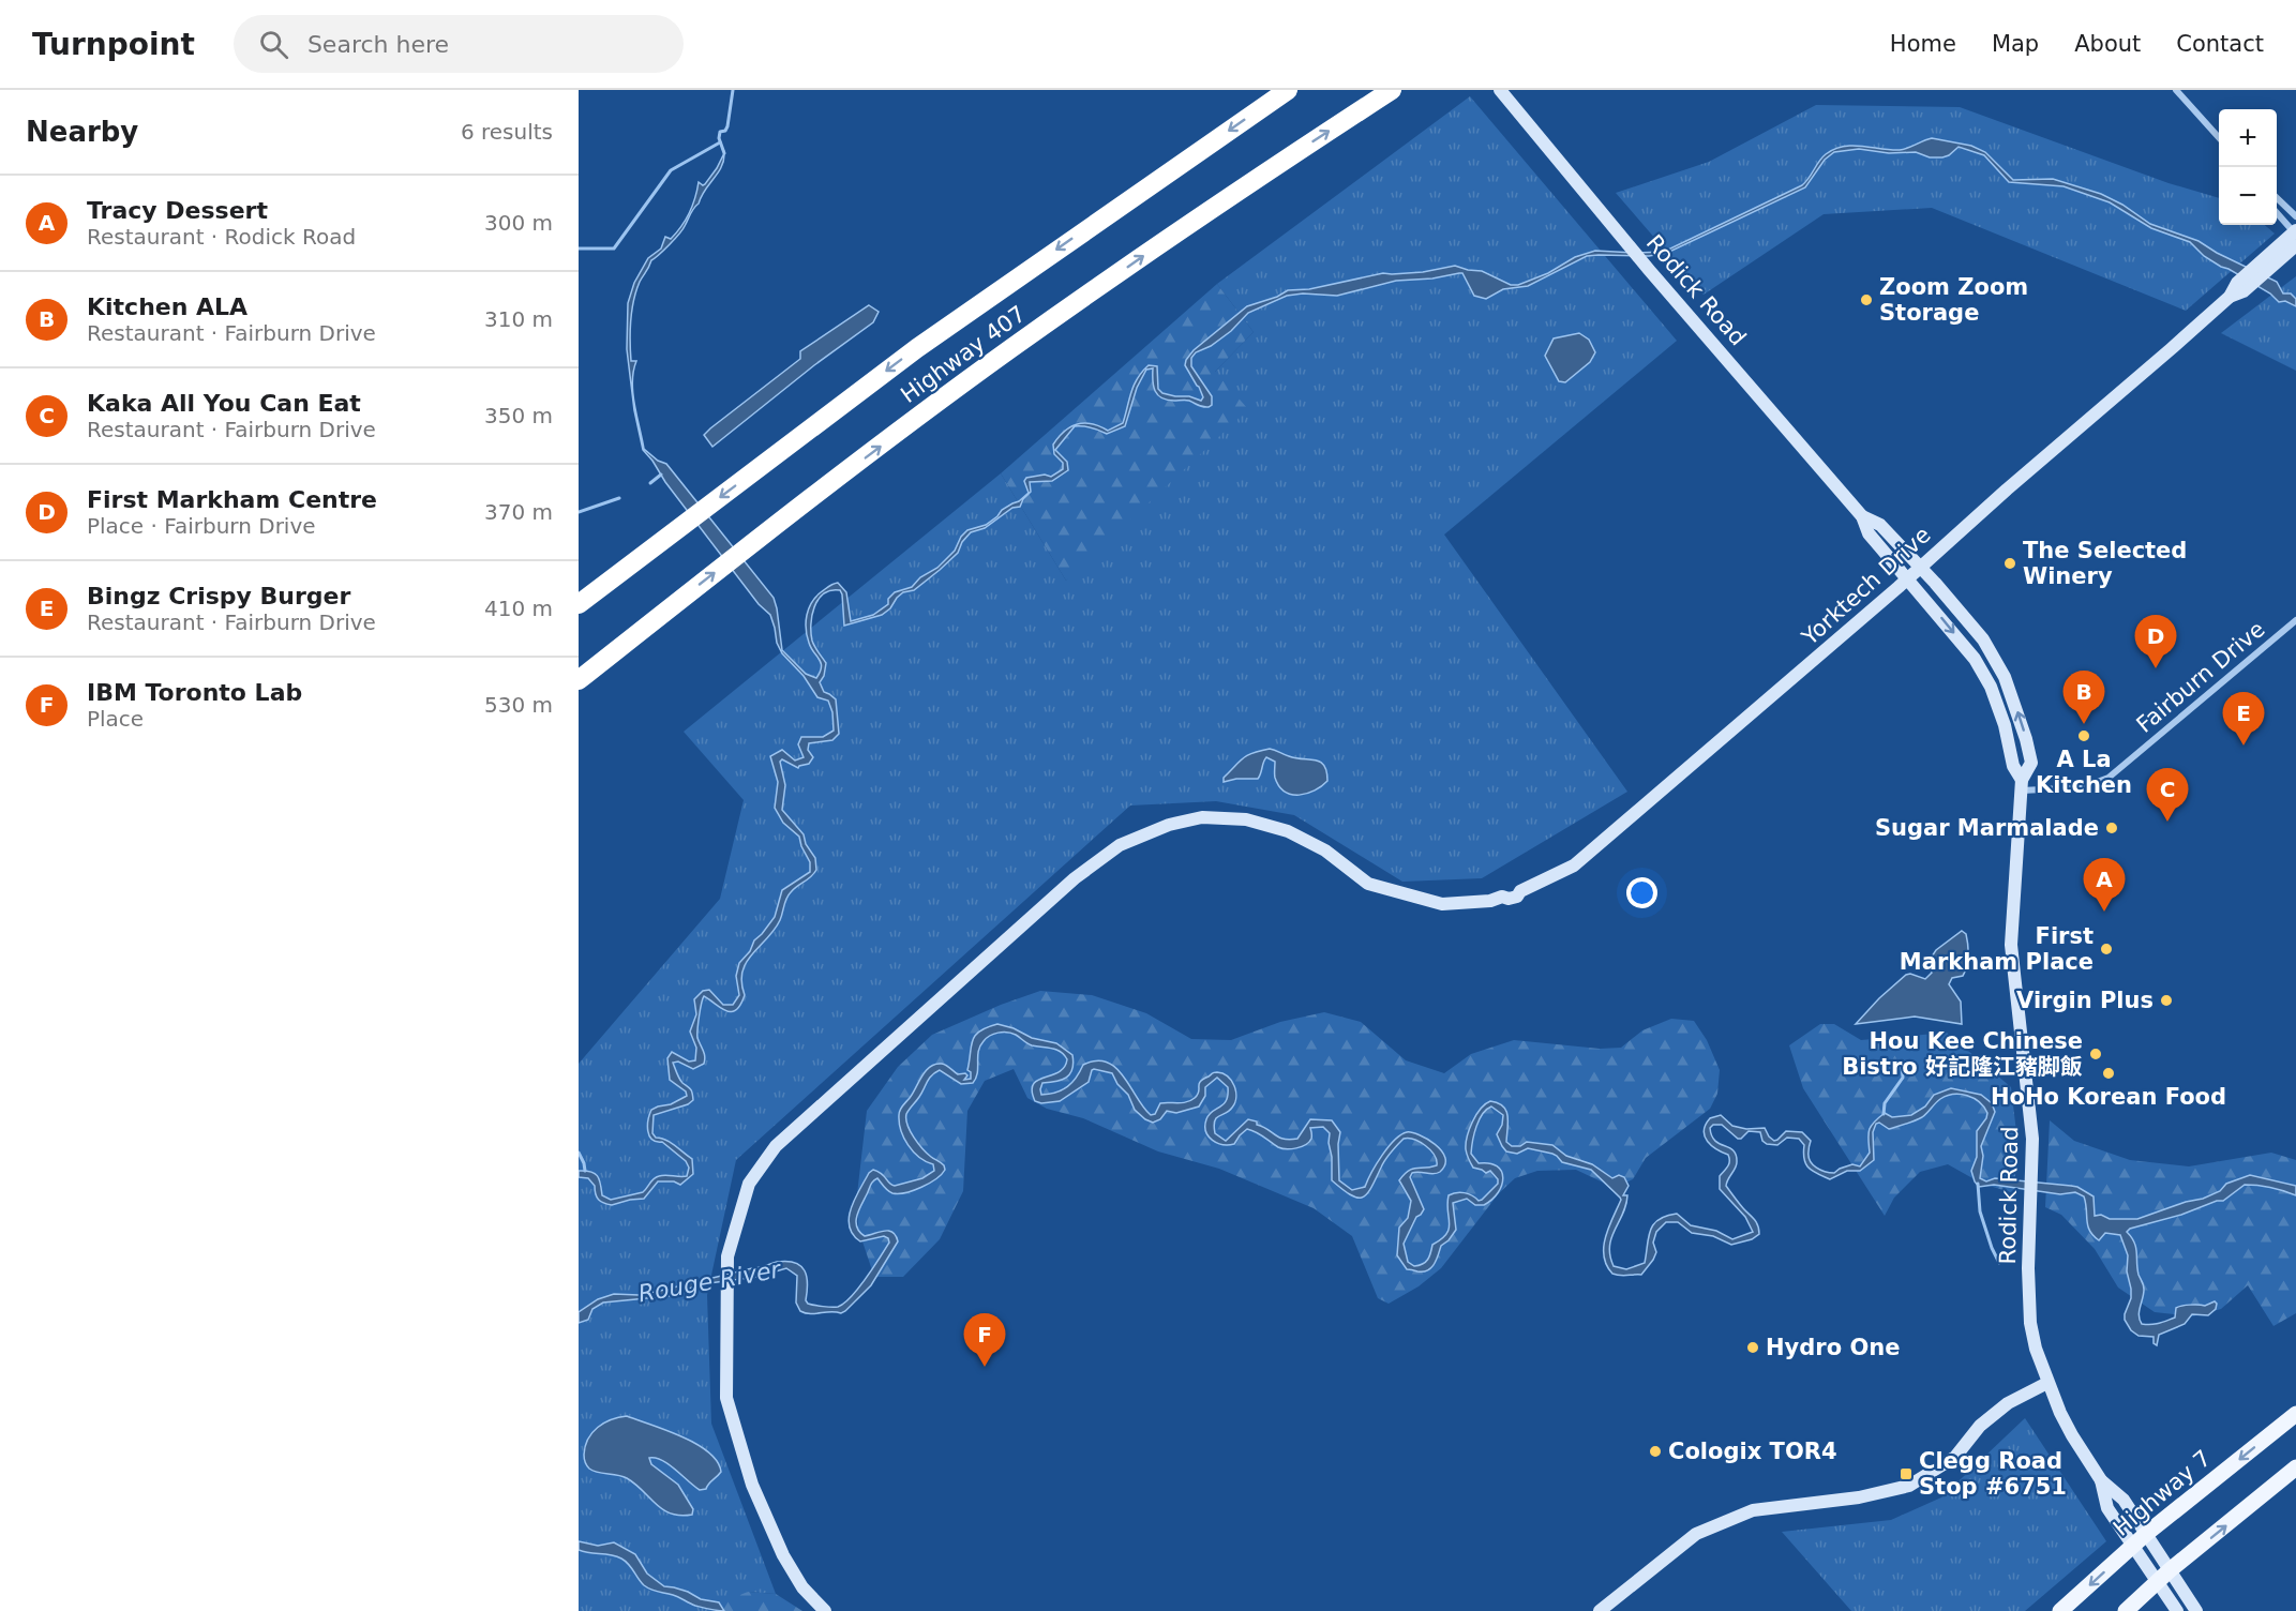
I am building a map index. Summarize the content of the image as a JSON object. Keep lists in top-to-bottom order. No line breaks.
{"streets":{"highway":["Highway 407"],"main road":["Highway 7"],"street":["Rodick Road","Yorktech Drive","Fairburn Drive"]},"crossings":[["Rodick Road","Yorktech Drive"],["Rodick Road","Fairburn Drive"],["Rodick Road","Highway 7"]],"water":["Rouge River"],"places":{"other":["Zoom Zoom Storage","The Selected Winery","A La Kitchen","Sugar Marmalade","First Markham Place","Virgin Plus","Hou Kee Chinese Bistro 好記隆江豬脚飯","HoHo Korean Food","Hydro One","Cologix TOR4"],"transit":["Clegg Road Stop #6751"]},"page":{"header":"Turnpoint","search":"Search here","nav":["Home","Map","About","Contact"],"heading":["Nearby","6 results"],"map_buttons":["+","−"],"list":[{"mark":"A","name":"Tracy Dessert","note":"Restaurant · Rodick Road","value":"300 m"},{"mark":"B","name":"Kitchen ALA","note":"Restaurant · Fairburn Drive","value":"310 m"},{"mark":"C","name":"Kaka All You Can Eat","note":"Restaurant · Fairburn Drive","value":"350 m"},{"mark":"D","name":"First Markham Centre","note":"Place · Fairburn Drive","value":"370 m"},{"mark":"E","name":"Bingz Crispy Burger","note":"Restaurant · Fairburn Drive","value":"410 m"},{"mark":"F","name":"IBM Toronto Lab","note":"Place","value":"530 m"}],"pins":["D","B","E","C","A","F"]}}
